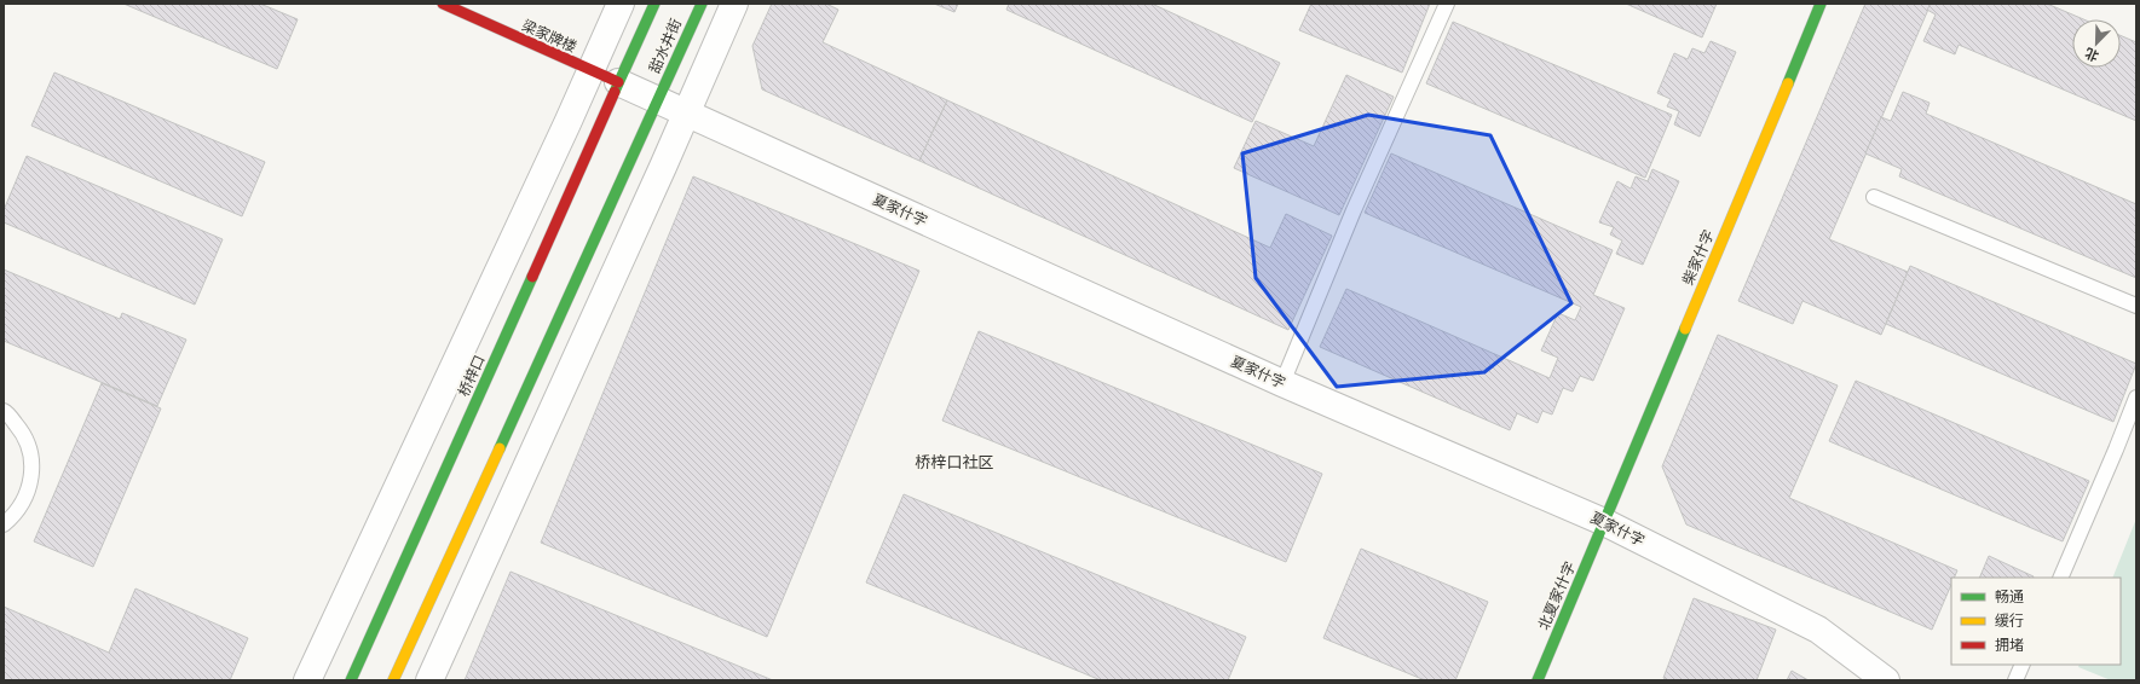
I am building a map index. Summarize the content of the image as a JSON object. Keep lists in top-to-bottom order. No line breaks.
{"streets":{"main road":["梁家牌楼","甜水井街","柴家什字","桥梓口","北夏家什字"],"street":["夏家什字"]},"crossings":[["梁家牌楼","甜水井街"],["梁家牌楼","夏家什字"],["梁家牌楼","桥梓口"],["甜水井街","夏家什字"],["甜水井街","桥梓口"],["夏家什字","柴家什字"],["夏家什字","桥梓口"],["夏家什字","北夏家什字"],["柴家什字","北夏家什字"]],"districts":["桥梓口社区"],"legend":["畅通","缓行","拥堵"],"north":"bottom left"}
